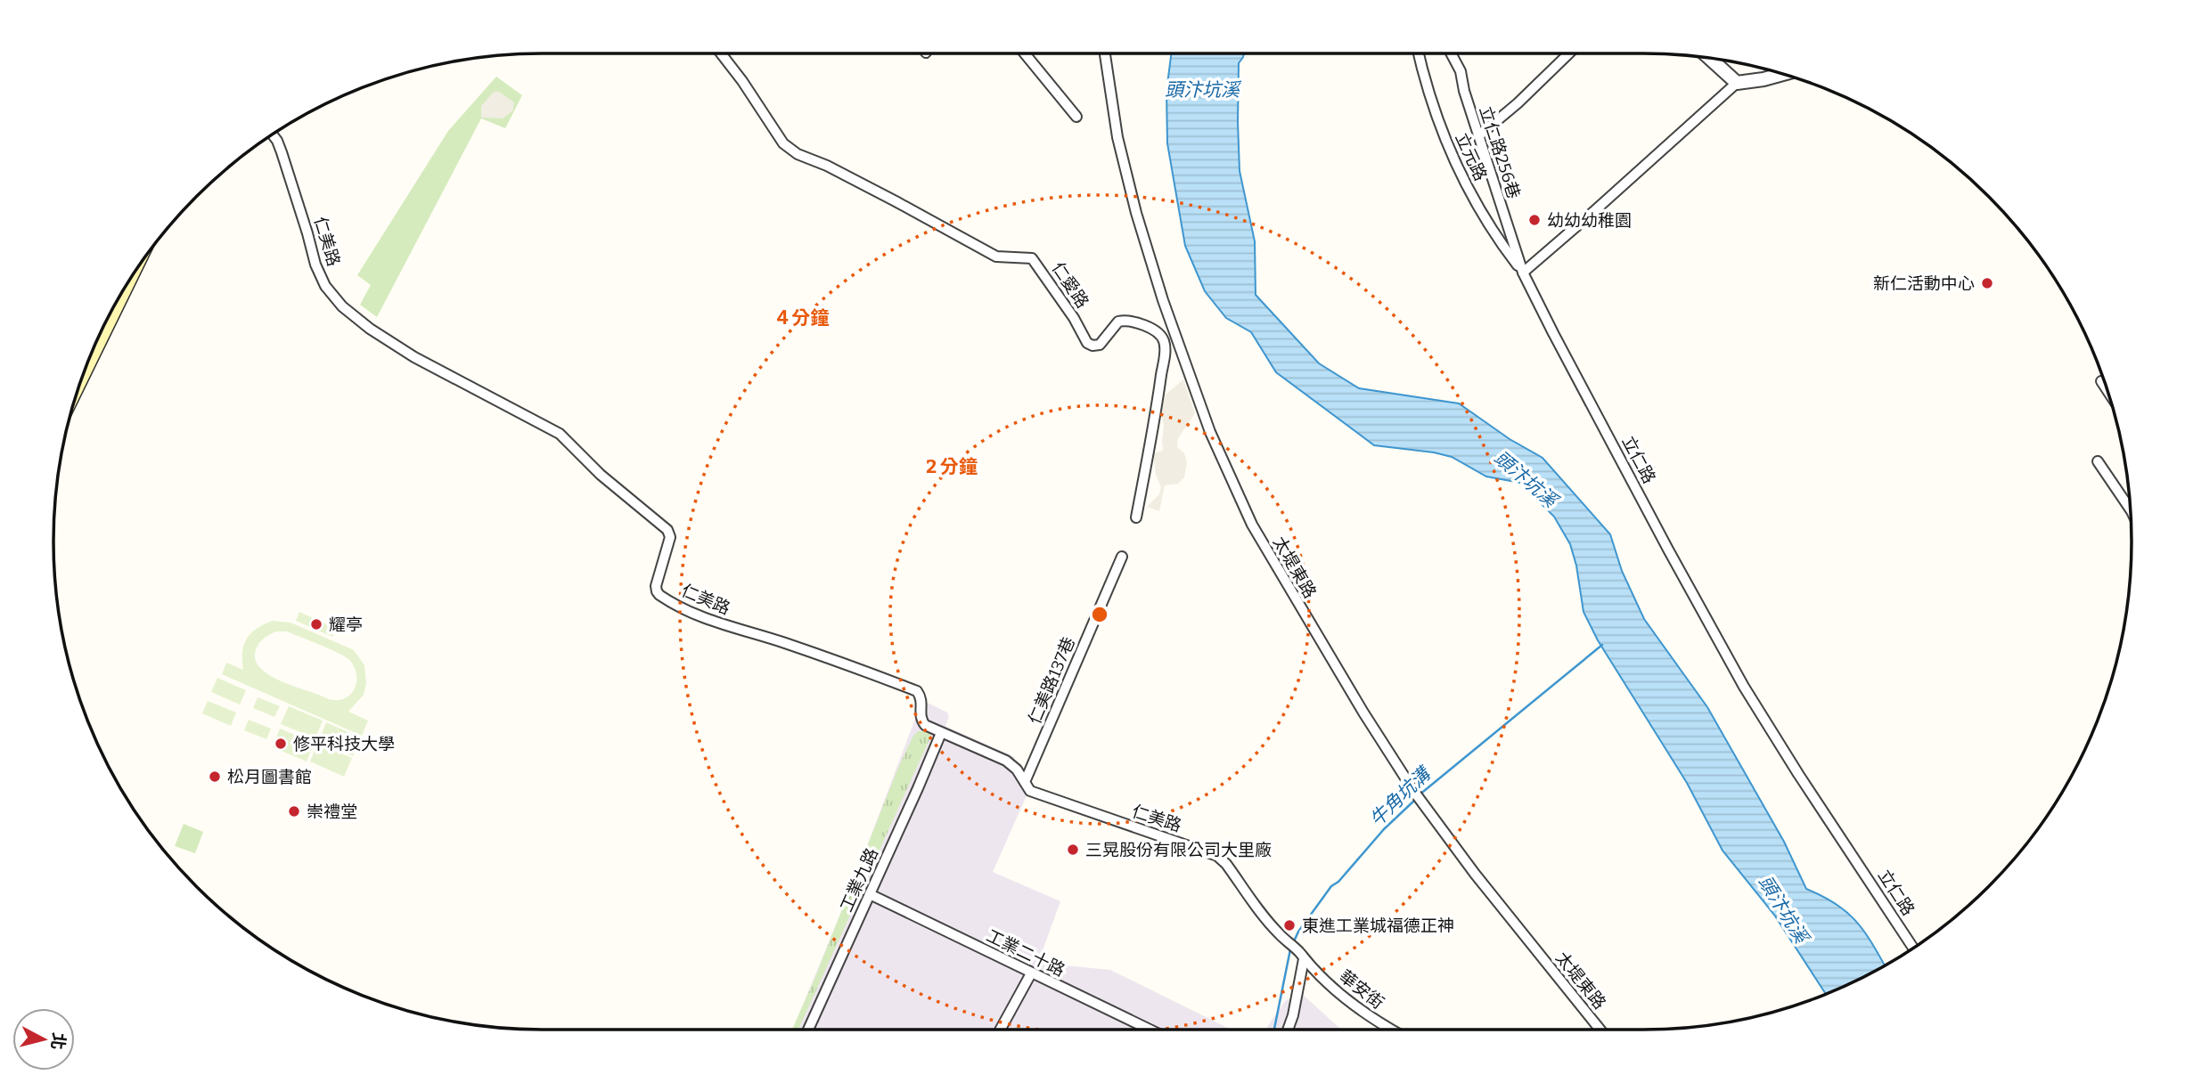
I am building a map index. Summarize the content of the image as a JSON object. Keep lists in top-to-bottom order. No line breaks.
{"streets":{"street":["立仁路256巷","立元路","仁美路","仁愛路","立仁路","太堤東路","仁美路137巷","工業九路","工業二十路","華安街"]},"crossings":[["立仁路256巷","立元路"],["立仁路256巷","立仁路"],["立元路","立仁路"],["仁美路","仁美路137巷"],["仁美路","工業九路"],["仁美路","華安街"],["工業九路","工業二十路"]],"water":["頭汴坑溪","牛角坑溝"],"places":["幼幼幼稚園","新仁活動中心","耀亭","修平科技大學","松月圖書館","崇禮堂","三晃股份有限公司大里廠","東進工業城福德正神"],"north":"right","rings":["4 分鐘","2 分鐘"]}
